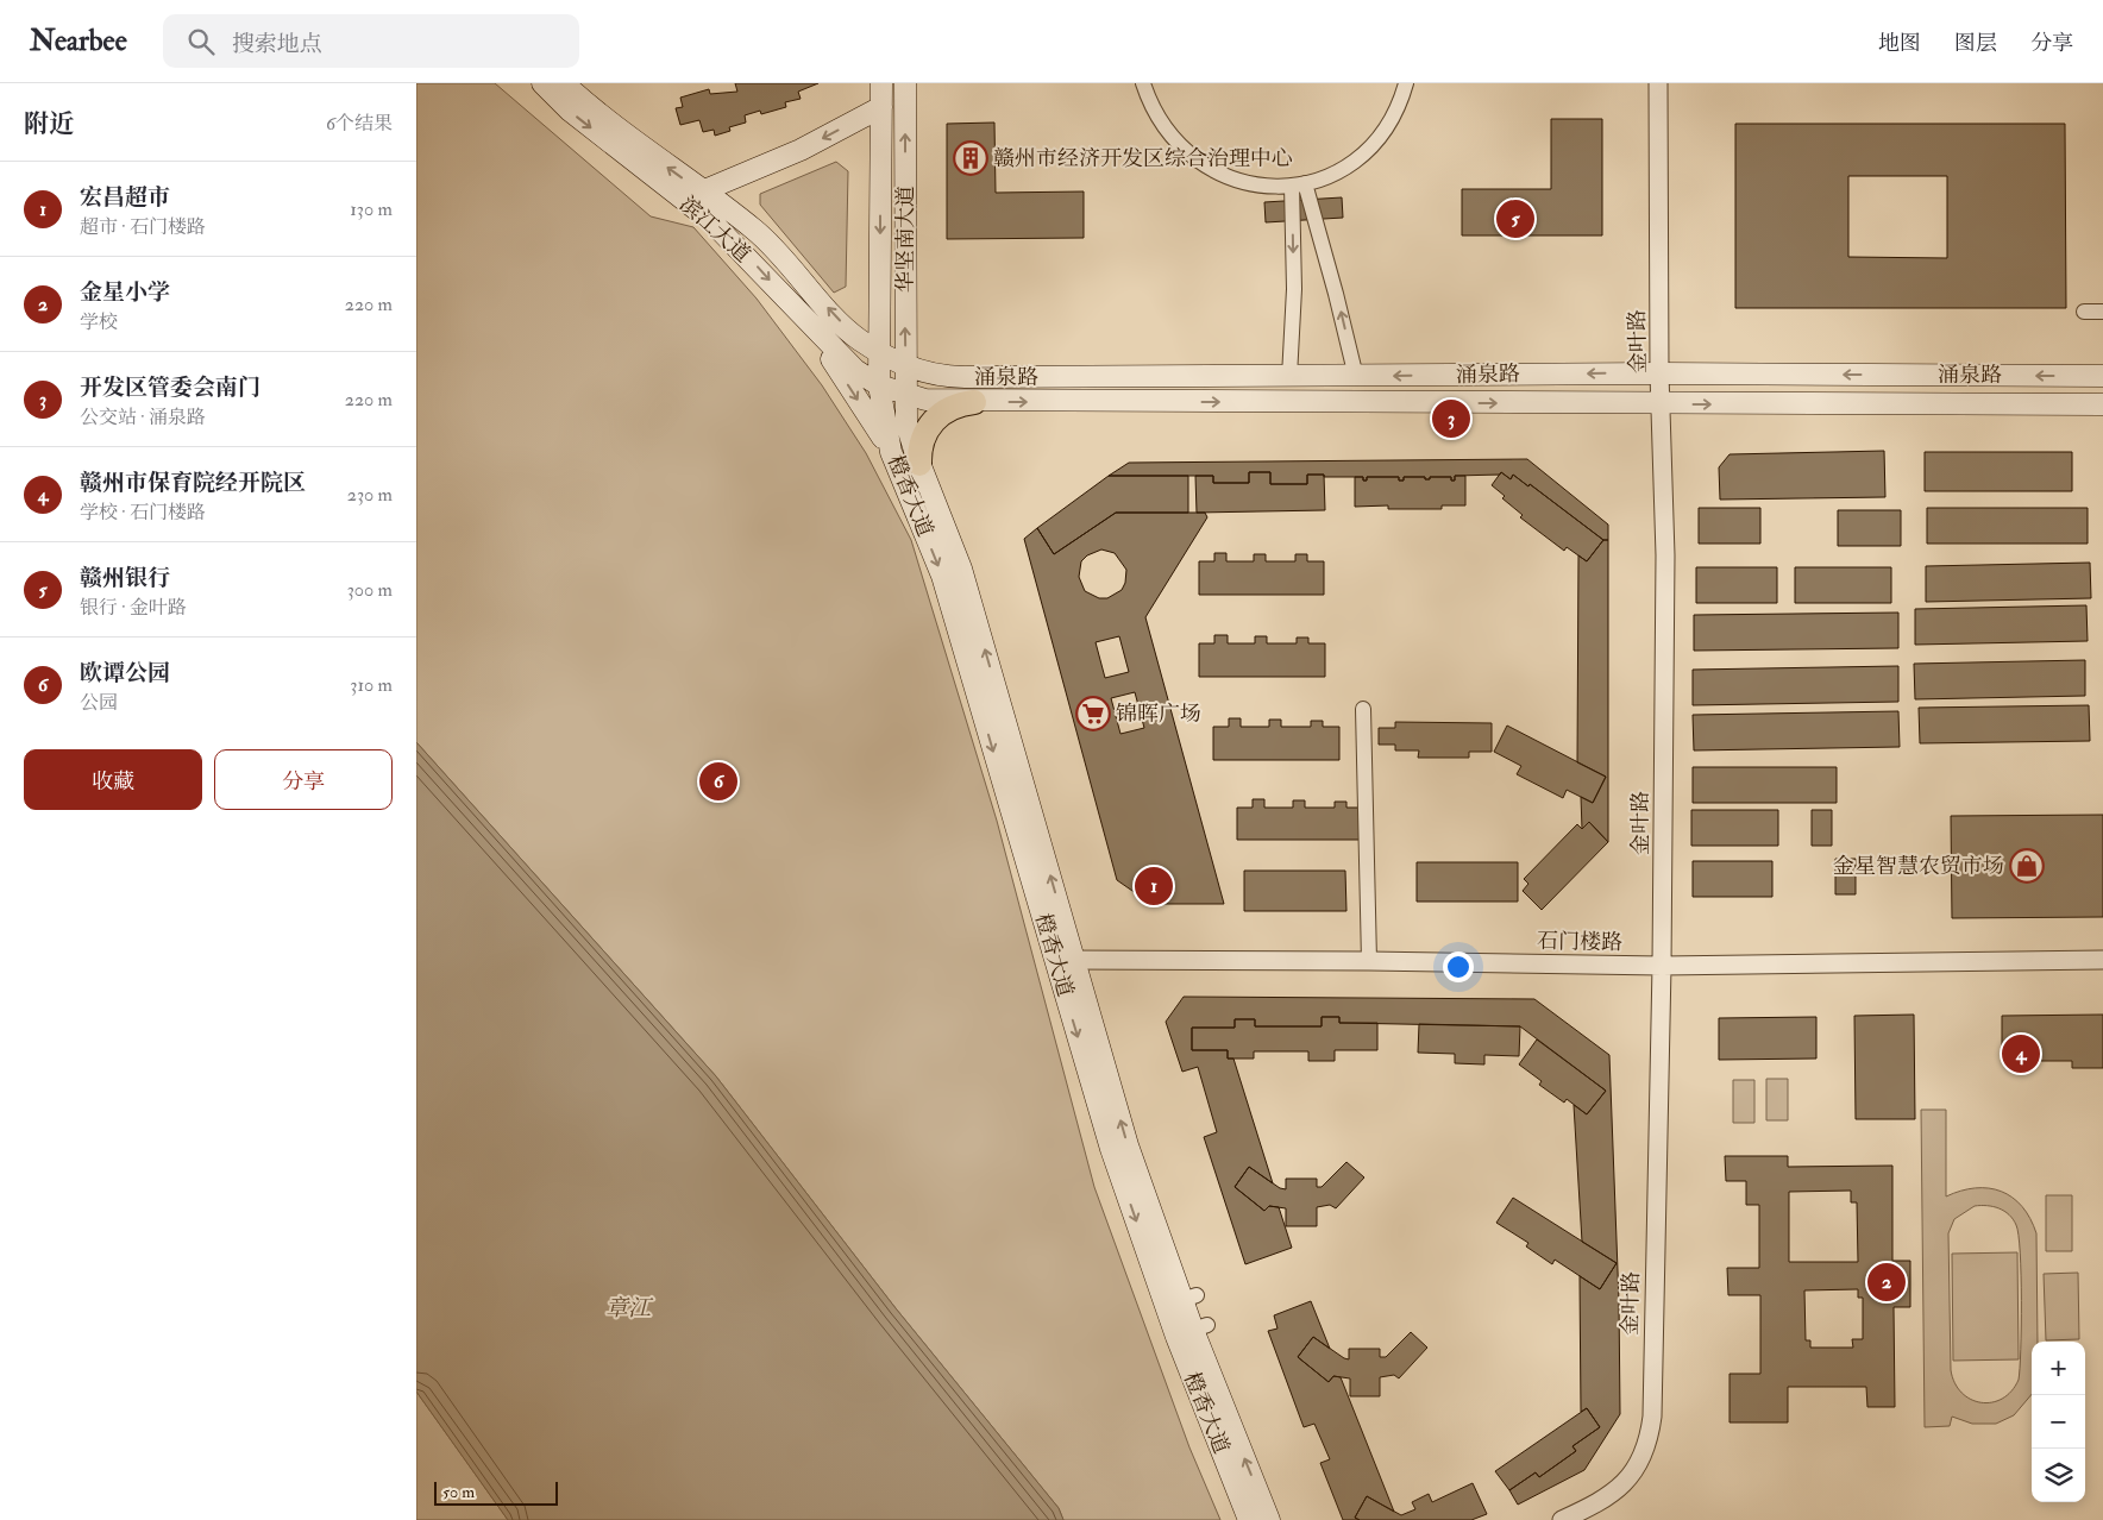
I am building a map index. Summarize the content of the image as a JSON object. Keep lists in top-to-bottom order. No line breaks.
{"streets":{"main road":["滨江大道","华坚南大道","涌泉路","橙香大道"],"street":["金叶路","石门楼路"]},"crossings":[["滨江大道","华坚南大道"],["滨江大道","涌泉路"],["滨江大道","橙香大道"],["华坚南大道","涌泉路"],["华坚南大道","橙香大道"],["金叶路","涌泉路"],["金叶路","石门楼路"],["涌泉路","橙香大道"],["橙香大道","石门楼路"]],"water":["章江"],"places":{"building":["赣州市经济开发区综合治理中心"],"supermarket":["锦晖广场"],"shop":["金星智慧农贸市场"]},"scale_bar":"50 m","page":{"header":"Nearbee","search":"搜索地点","nav":["地图","图层","分享"],"heading":["附近","6个结果"],"list":[{"mark":"1","name":"宏昌超市","note":"超市 · 石门楼路","value":"130 m"},{"mark":"2","name":"金星小学","note":"学校","value":"220 m"},{"mark":"3","name":"开发区管委会南门","note":"公交站 · 涌泉路","value":"220 m"},{"mark":"4","name":"赣州市保育院经开院区","note":"学校 · 石门楼路","value":"230 m"},{"mark":"5","name":"赣州银行","note":"银行 · 金叶路","value":"300 m"},{"mark":"6","name":"欧谭公园","note":"公园","value":"310 m"}],"pins":["5","3","6","1","4","2"],"buttons":["收藏","分享"],"map_buttons":["+","−"],"scale":"50 m"}}
